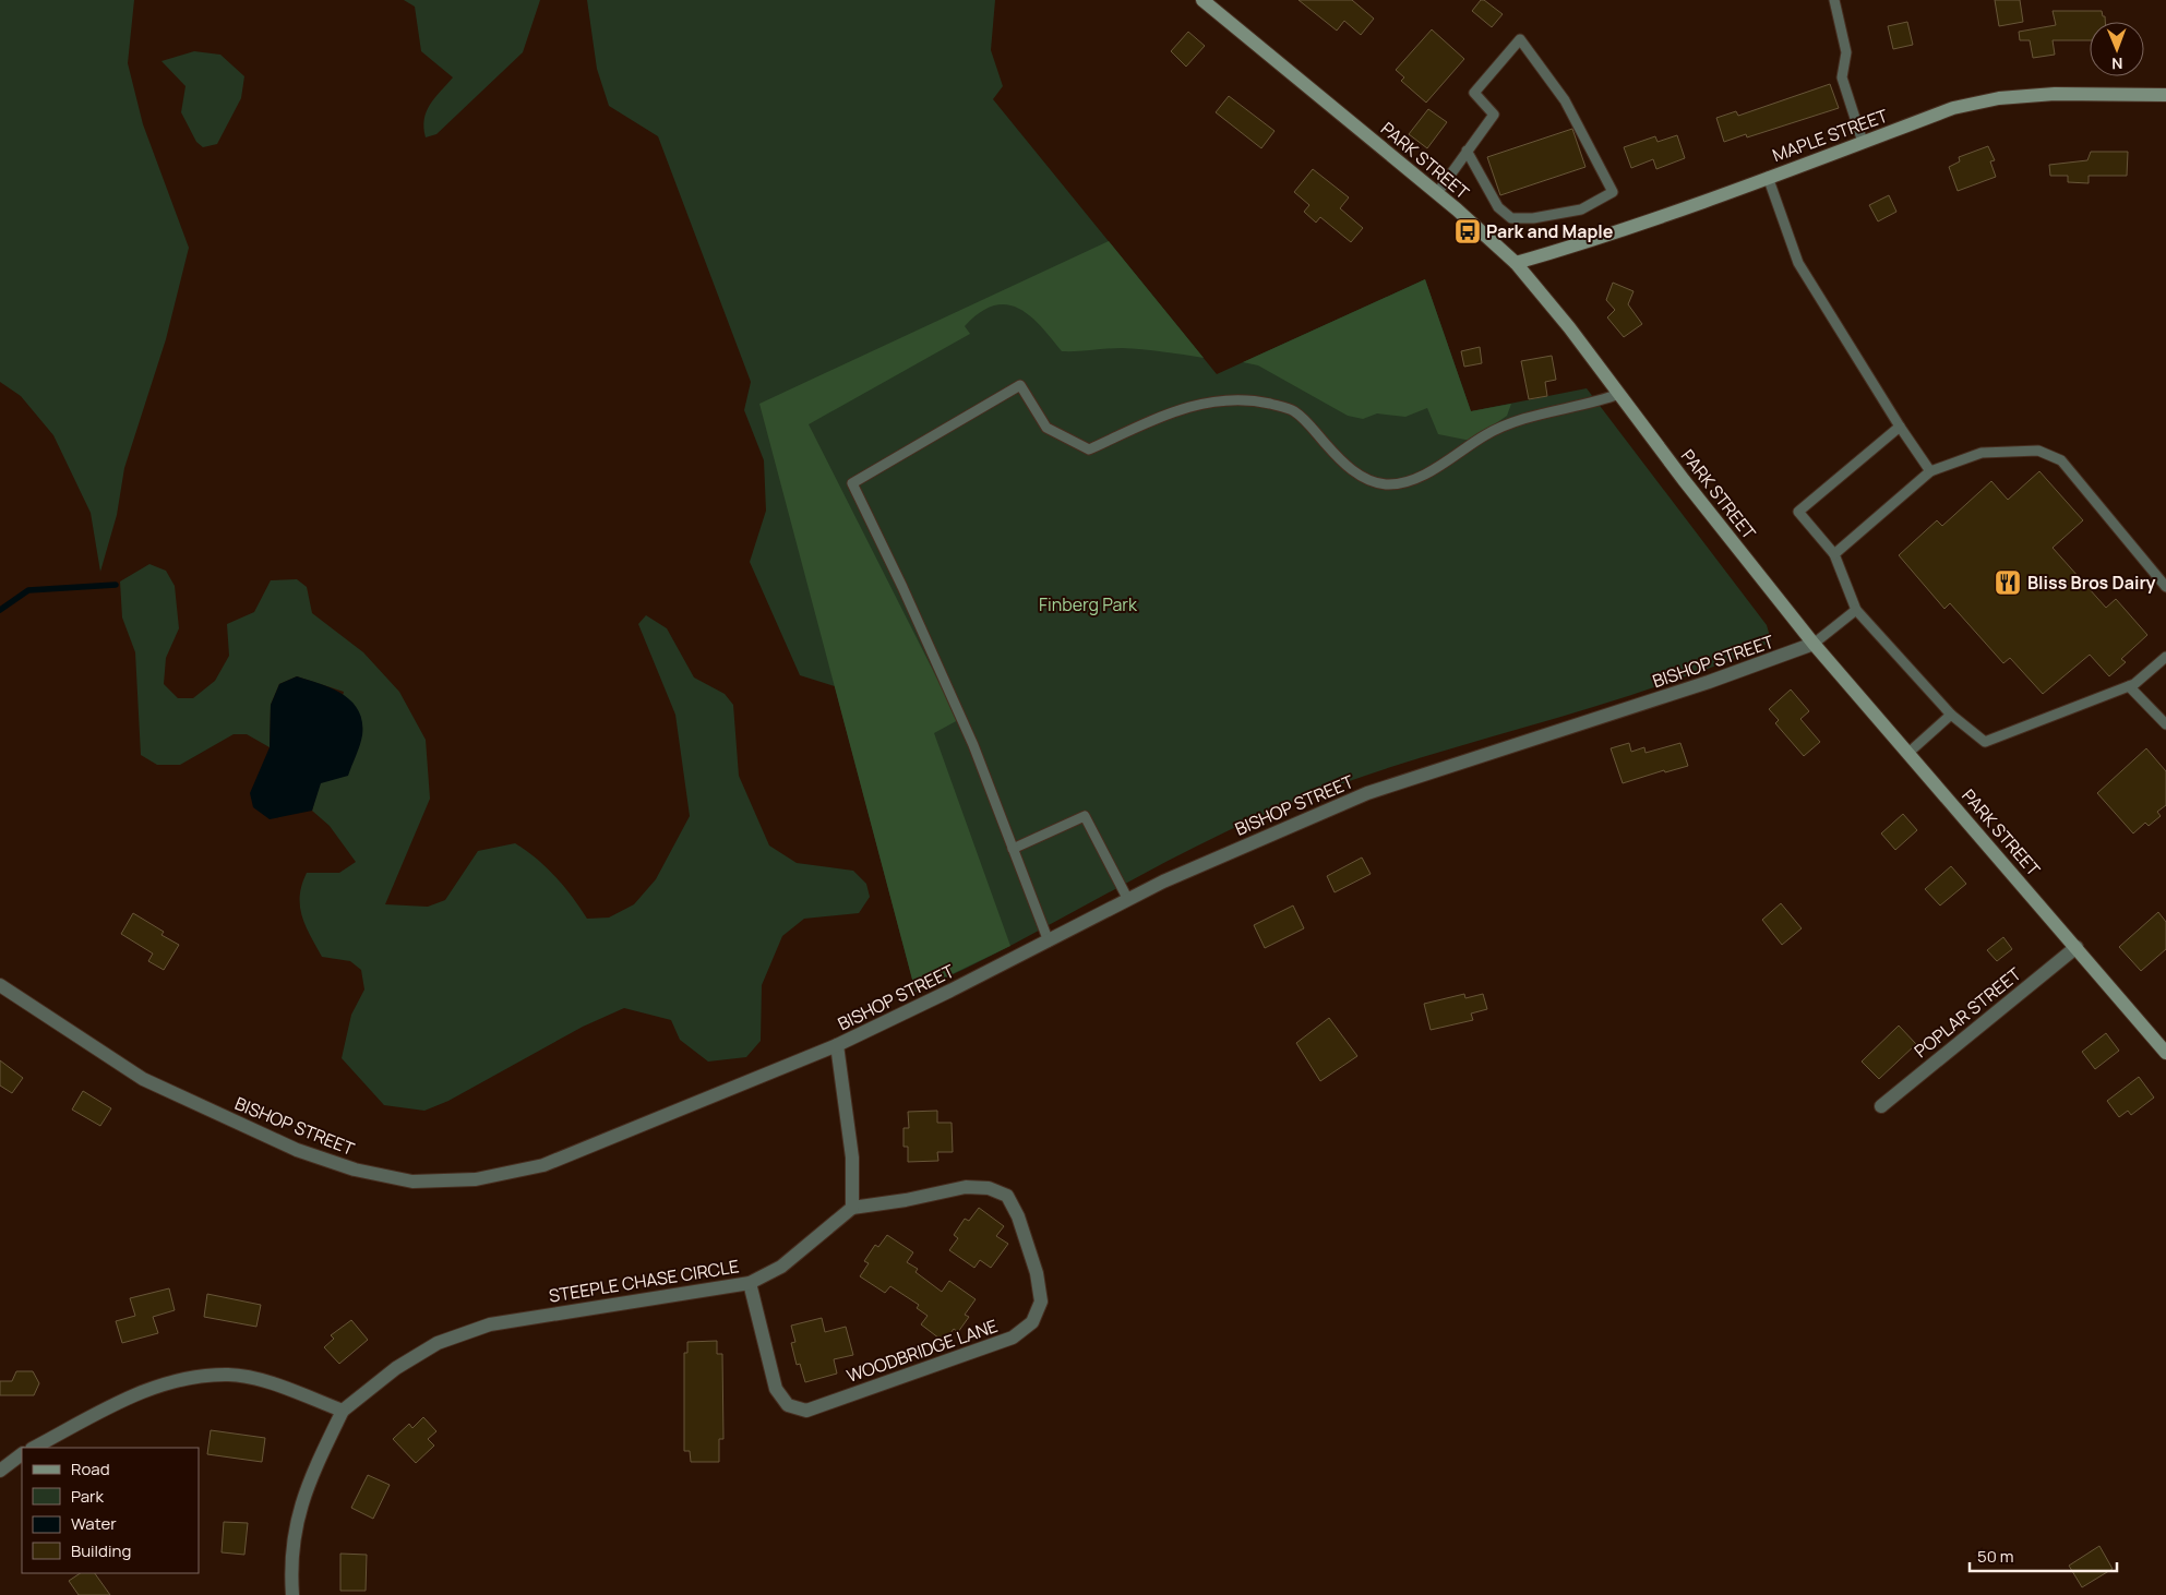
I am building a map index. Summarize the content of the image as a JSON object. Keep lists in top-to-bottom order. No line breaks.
{"streets":{"main road":["MAPLE STREET","PARK STREET"],"street":["BISHOP STREET","POPLAR STREET","STEEPLE CHASE CIRCLE","WOODBRIDGE LANE"]},"crossings":[["MAPLE STREET","PARK STREET"],["PARK STREET","BISHOP STREET"],["PARK STREET","POPLAR STREET"],["STEEPLE CHASE CIRCLE","WOODBRIDGE LANE"]],"parks":["Finberg Park"],"places":{"bus stop":["Park and Maple"],"restaurant":["Bliss Bros Dairy"]},"legend":["Road","Park","Water","Building"],"scale_bar":"50 m","north":"bottom"}
